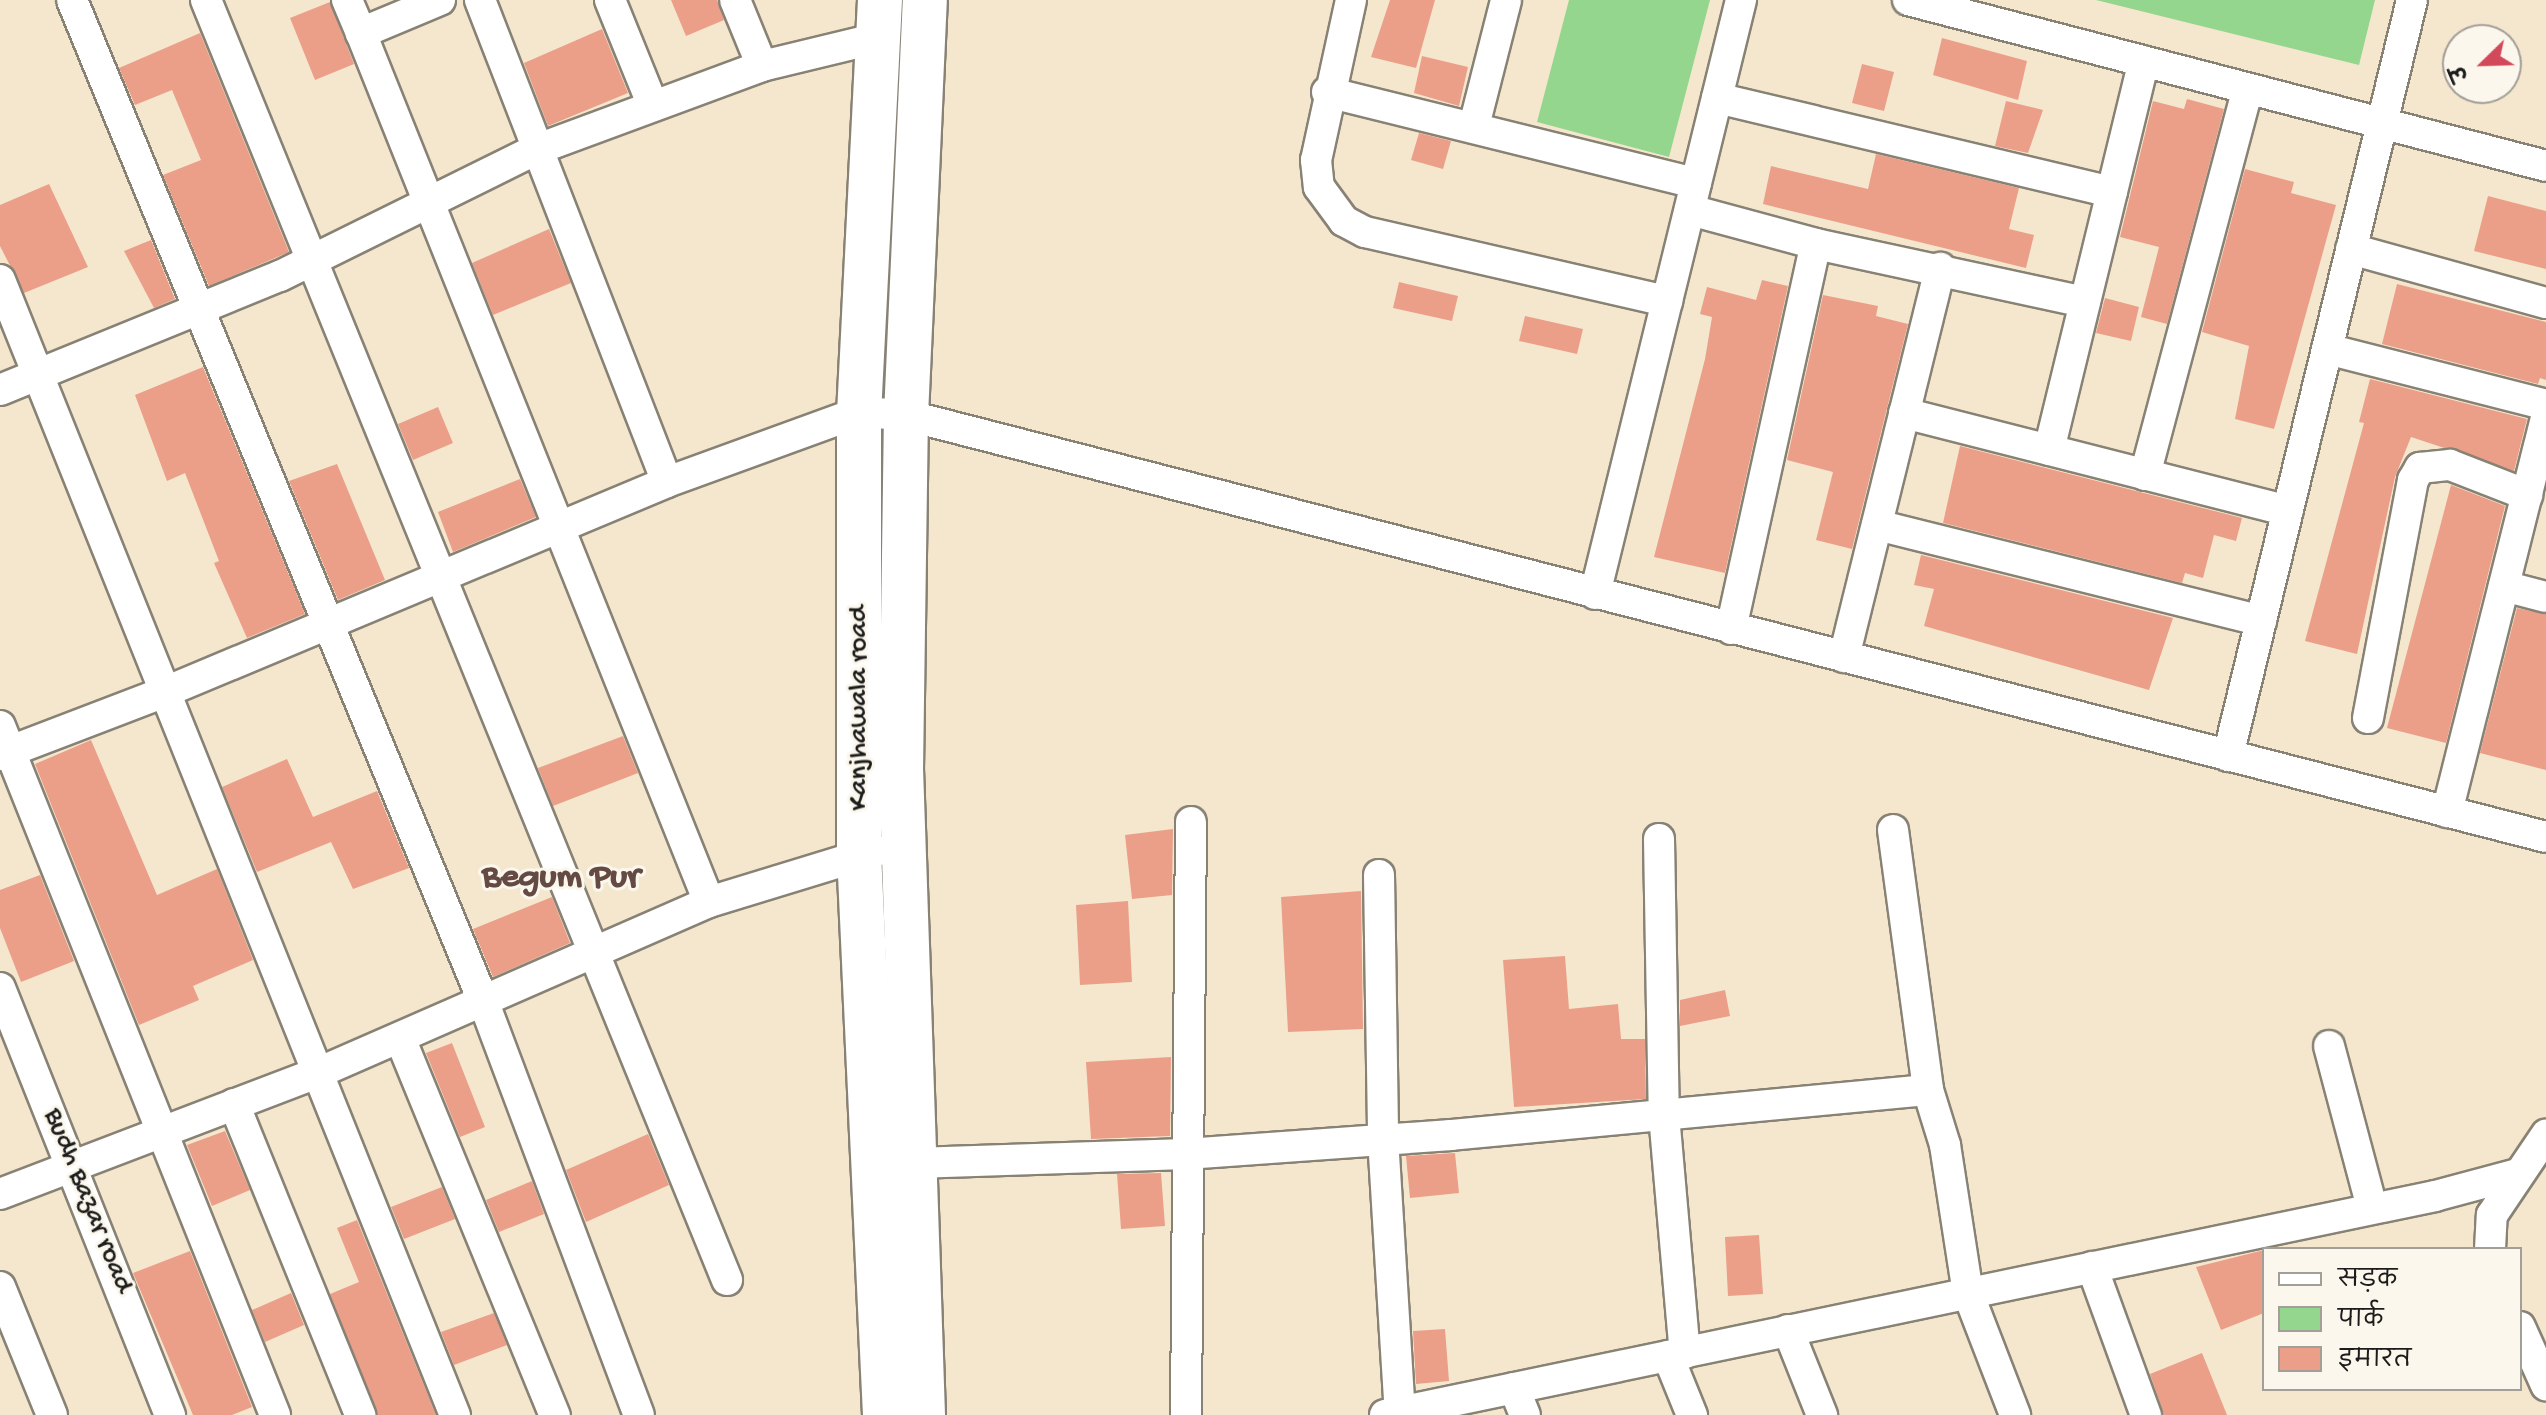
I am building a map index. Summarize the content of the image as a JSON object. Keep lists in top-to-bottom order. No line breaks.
{"streets":{"main road":["Kanjhawala road"],"street":["Budh Bazar road"]},"districts":["Begum Pur"],"legend":["सड़क","पार्क","इमारत"],"north":"bottom left"}
